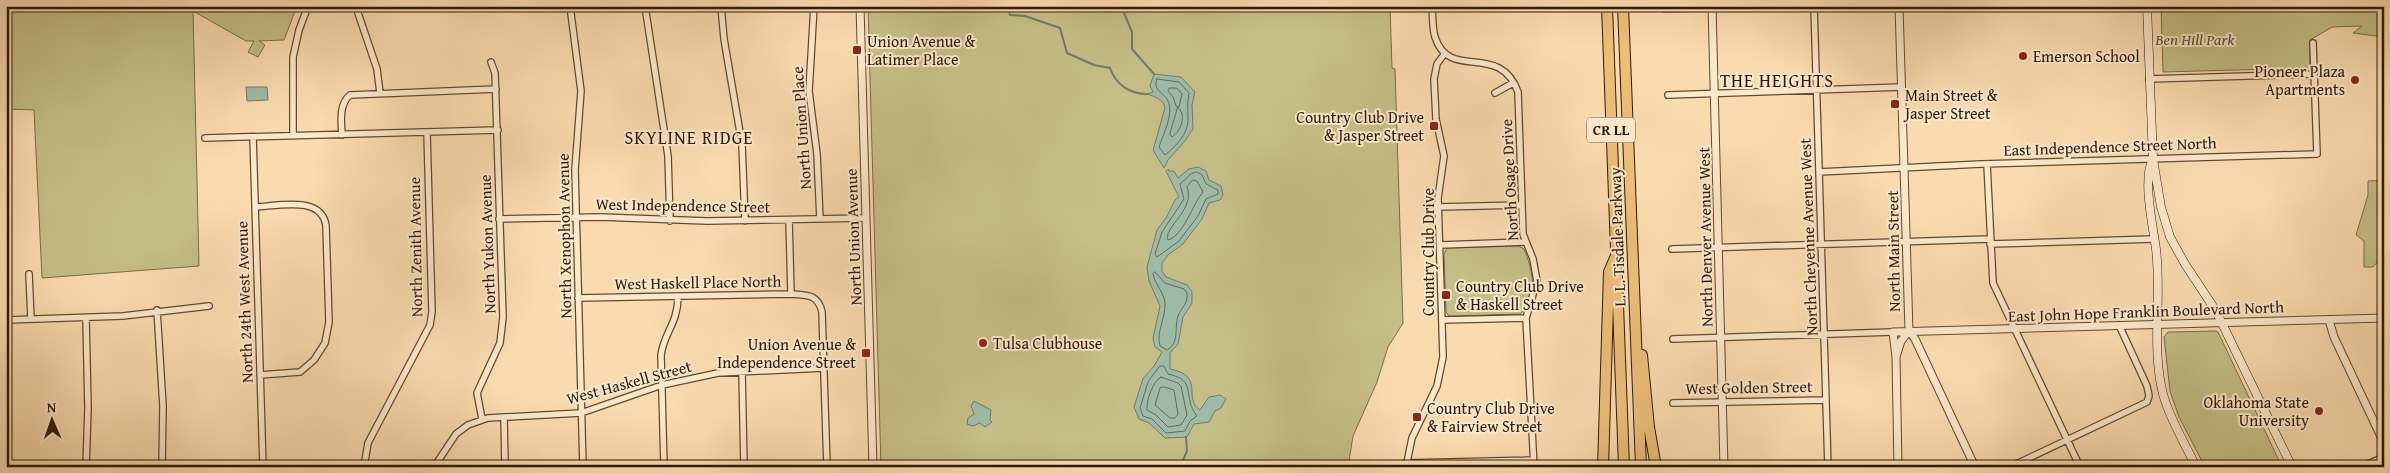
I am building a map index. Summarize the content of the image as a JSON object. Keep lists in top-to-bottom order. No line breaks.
{"streets":{"highway":["CR LL","L. L. Tisdale Parkway"],"street":["North Union Place","East Independence Street North","North Osage Drive","West Independence Street","North Xenophon Avenue","North Union Avenue","North Denver Avenue West","North Cheyenne Avenue West","North Yukon Avenue","North Zenith Avenue","North Main Street","Country Club Drive","West Haskell Place North","North 24th West Avenue","East John Hope Franklin Boulevard North","West Haskell Street","West Golden Street"]},"crossings":[["North Union Place","West Independence Street"],["East Independence Street North","North Main Street"],["North Osage Drive","Country Club Drive"],["West Independence Street","North Xenophon Avenue"],["West Independence Street","North Union Avenue"],["West Independence Street","North Yukon Avenue"],["North Xenophon Avenue","West Haskell Place North"],["North Xenophon Avenue","West Haskell Street"],["North Denver Avenue West","West Golden Street"],["North Cheyenne Avenue West","West Golden Street"],["North Yukon Avenue","West Haskell Street"],["North Main Street","East John Hope Franklin Boulevard North"],["West Haskell Place North","West Haskell Street"]],"districts":["THE HEIGHTS","SKYLINE RIDGE"],"parks":["Ben Hill Park"],"places":{"transit":["Union Avenue & Latimer Place","Main Street & Jasper Street","Country Club Drive & Jasper Street","Country Club Drive & Haskell Street","Union Avenue & Independence Street","Country Club Drive & Fairview Street"],"other":["Emerson School","Pioneer Plaza Apartments","Tulsa Clubhouse","Oklahoma State University"]},"north":"top"}
